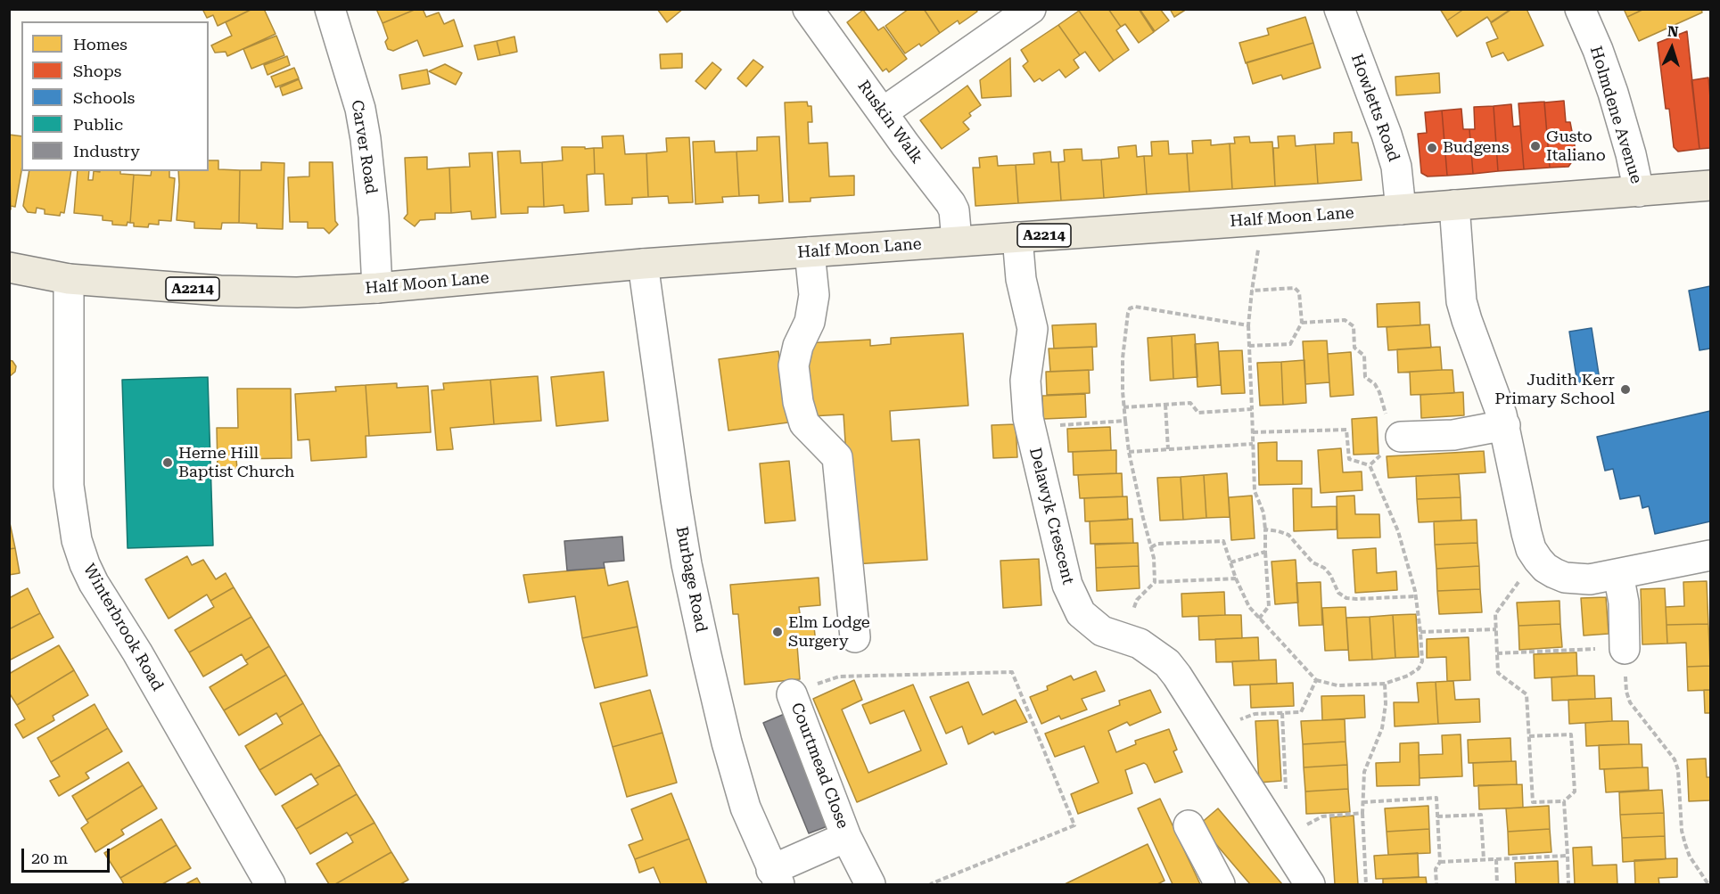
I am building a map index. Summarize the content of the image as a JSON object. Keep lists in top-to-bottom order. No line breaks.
{"streets":{"main road":["Half Moon Lane","A2214"],"street":["Howletts Road","Holmdene Avenue","Ruskin Walk","Carver Road","Delawyk Crescent","Burbage Road","Winterbrook Road","Courtmead Close"]},"crossings":[["Howletts Road","Half Moon Lane"],["Holmdene Avenue","Half Moon Lane"],["Ruskin Walk","Half Moon Lane"],["Carver Road","Half Moon Lane"],["Half Moon Lane","Delawyk Crescent"],["Half Moon Lane","Burbage Road"],["Half Moon Lane","Winterbrook Road"],["Burbage Road","Courtmead Close"]],"places":["Gusto Italiano","Budgens","Judith Kerr Primary School","Herne Hill Baptist Church","Elm Lodge Surgery"],"legend":["Homes","Shops","Schools","Public","Industry"],"scale_bar":"20 m","north":"top"}
